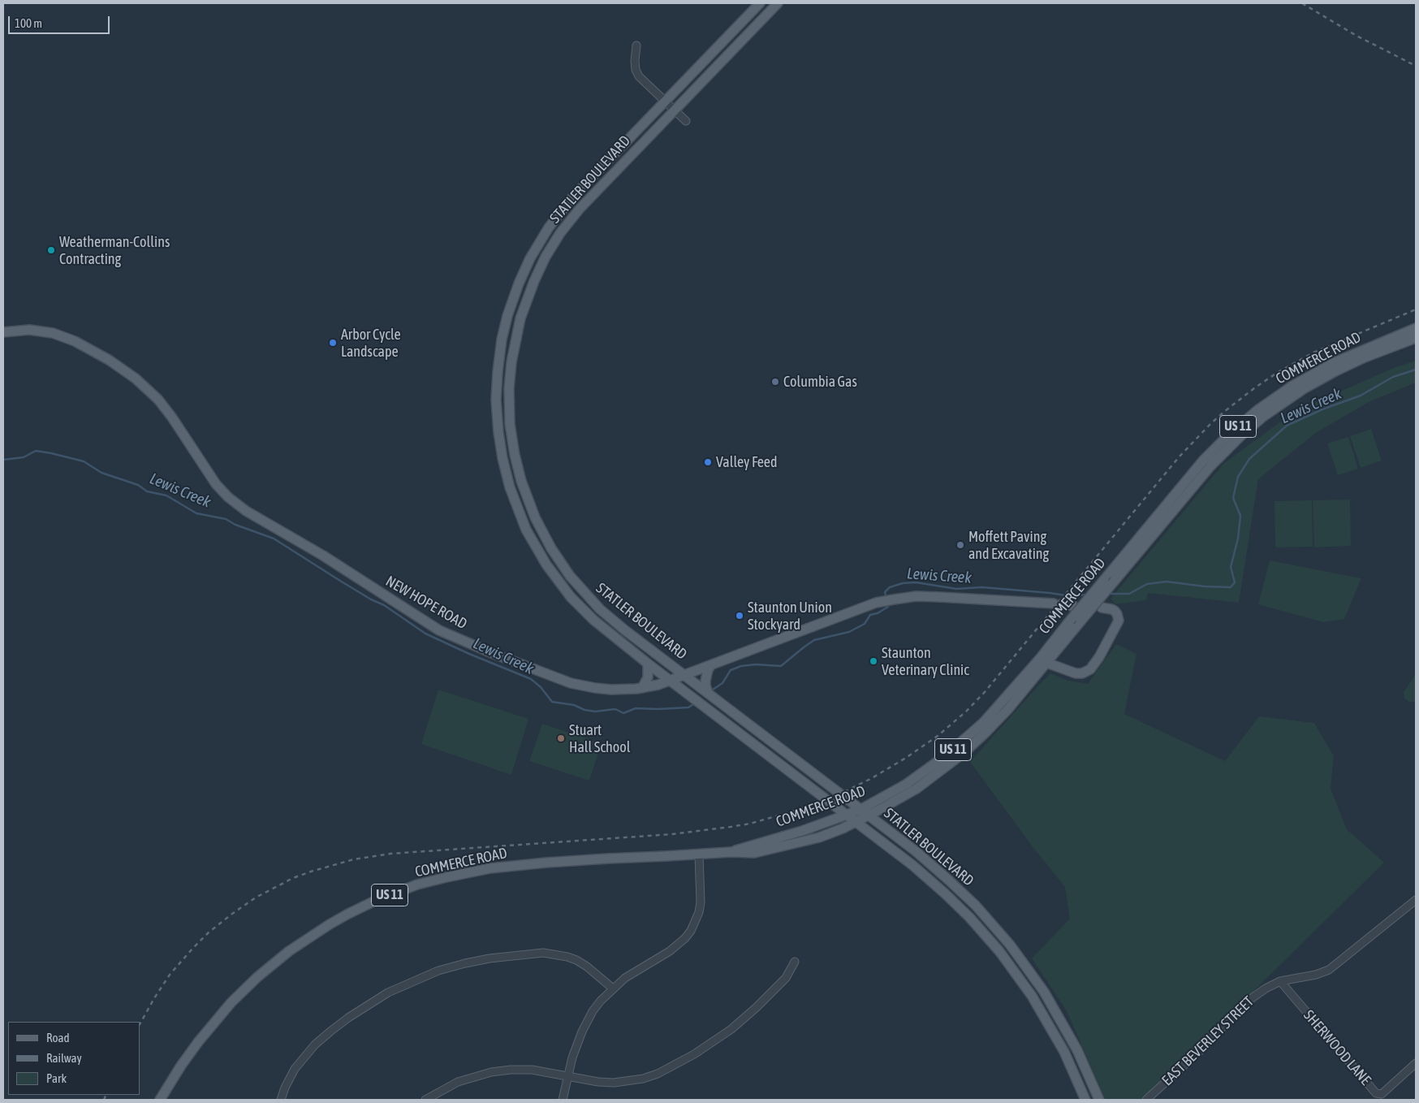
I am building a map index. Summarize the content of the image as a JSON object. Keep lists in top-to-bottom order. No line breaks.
{"streets":{"main road":["STATLER BOULEVARD","COMMERCE ROAD","US 11","NEW HOPE ROAD"],"street":["EAST BEVERLEY STREET","SHERWOOD LANE"]},"crossings":[["STATLER BOULEVARD","COMMERCE ROAD"],["STATLER BOULEVARD","NEW HOPE ROAD"],["EAST BEVERLEY STREET","SHERWOOD LANE"]],"water":["Lewis Creek"],"places":["Weatherman-Collins Contracting","Arbor Cycle Landscape","Columbia Gas","Valley Feed","Moffett Paving and Excavating","Staunton Union Stockyard","Staunton Veterinary Clinic","Stuart Hall School"],"legend":["Road","Railway","Park"],"scale_bar":"100 m"}
